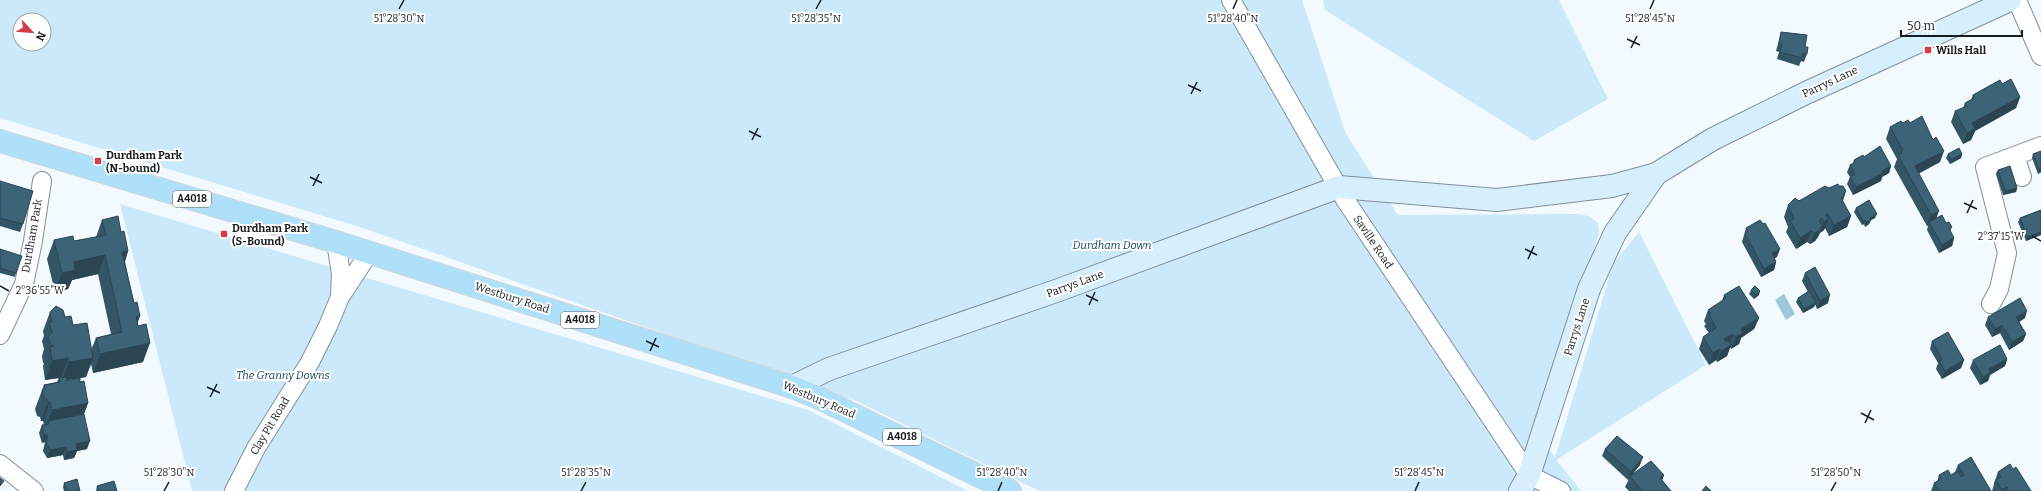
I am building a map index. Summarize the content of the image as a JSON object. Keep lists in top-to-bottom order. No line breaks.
{"streets":{"main road":["Parrys Lane","A4018","Westbury Road"],"street":["Durdham Park","Saville Road","Clay Pit Road"]},"crossings":[["Parrys Lane","Saville Road"],["Parrys Lane","Westbury Road"],["Westbury Road","Clay Pit Road"]],"parks":["Durdham Down","The Granny Downs"],"places":{"transit":["Wills Hall","Durdham Park (N-bound)","Durdham Park (S-Bound)"]},"scale_bar":"50 m","north":"bottom right","coordinates":["51°28'35\"N","51°28'45\"N","51°28'30\"N","51°28'40\"N","2°37'15\"W","2°36'55\"W","51°28'50\"N"]}
